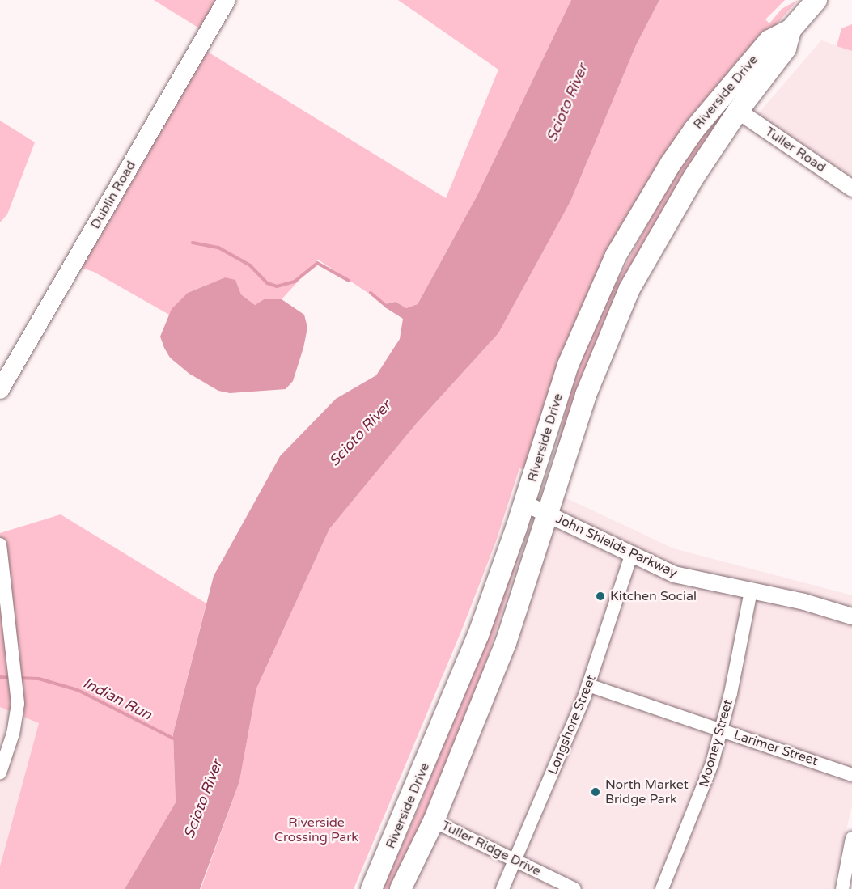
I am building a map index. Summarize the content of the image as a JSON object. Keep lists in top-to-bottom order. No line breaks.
{"streets":{"main road":["Riverside Drive","Dublin Road"],"street":["Tuller Road","John Shields Parkway","Longshore Street","Mooney Street","Larimer Street","Tuller Ridge Drive"]},"crossings":[["Riverside Drive","Tuller Road"],["Riverside Drive","John Shields Parkway"],["Riverside Drive","Tuller Ridge Drive"],["John Shields Parkway","Longshore Street"],["John Shields Parkway","Mooney Street"],["Longshore Street","Larimer Street"],["Longshore Street","Tuller Ridge Drive"],["Mooney Street","Larimer Street"]],"water":["Scioto River","Indian Run"],"parks":["Riverside Crossing Park"],"places":["Kitchen Social","North Market Bridge Park"]}
